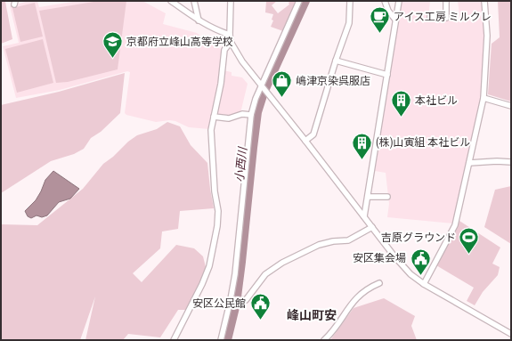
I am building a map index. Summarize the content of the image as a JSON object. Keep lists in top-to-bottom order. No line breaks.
{"districts":["峰山町安"],"water":["小西川"],"places":{"cafe":["アイス工房 ミルクレ"],"school or university":["京都府立峰山高等学校"],"shop":["嶋津京染呉服店"],"building":["本社ビル","(株)山寅組 本社ビル"],"sports":["吉原グラウンド"],"public building":["安区集会場","安区公民館"]}}
